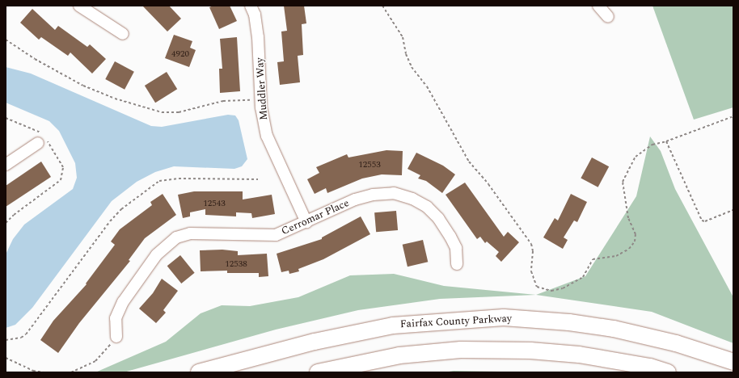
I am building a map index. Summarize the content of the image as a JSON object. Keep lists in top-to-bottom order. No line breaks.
{"streets":{"highway":["Fairfax County Parkway"],"street":["Muddler Way","Cerromar Place"]},"crossings":[["Muddler Way","Cerromar Place"]],"house_numbers":["4920","12553","12543","12538"]}
